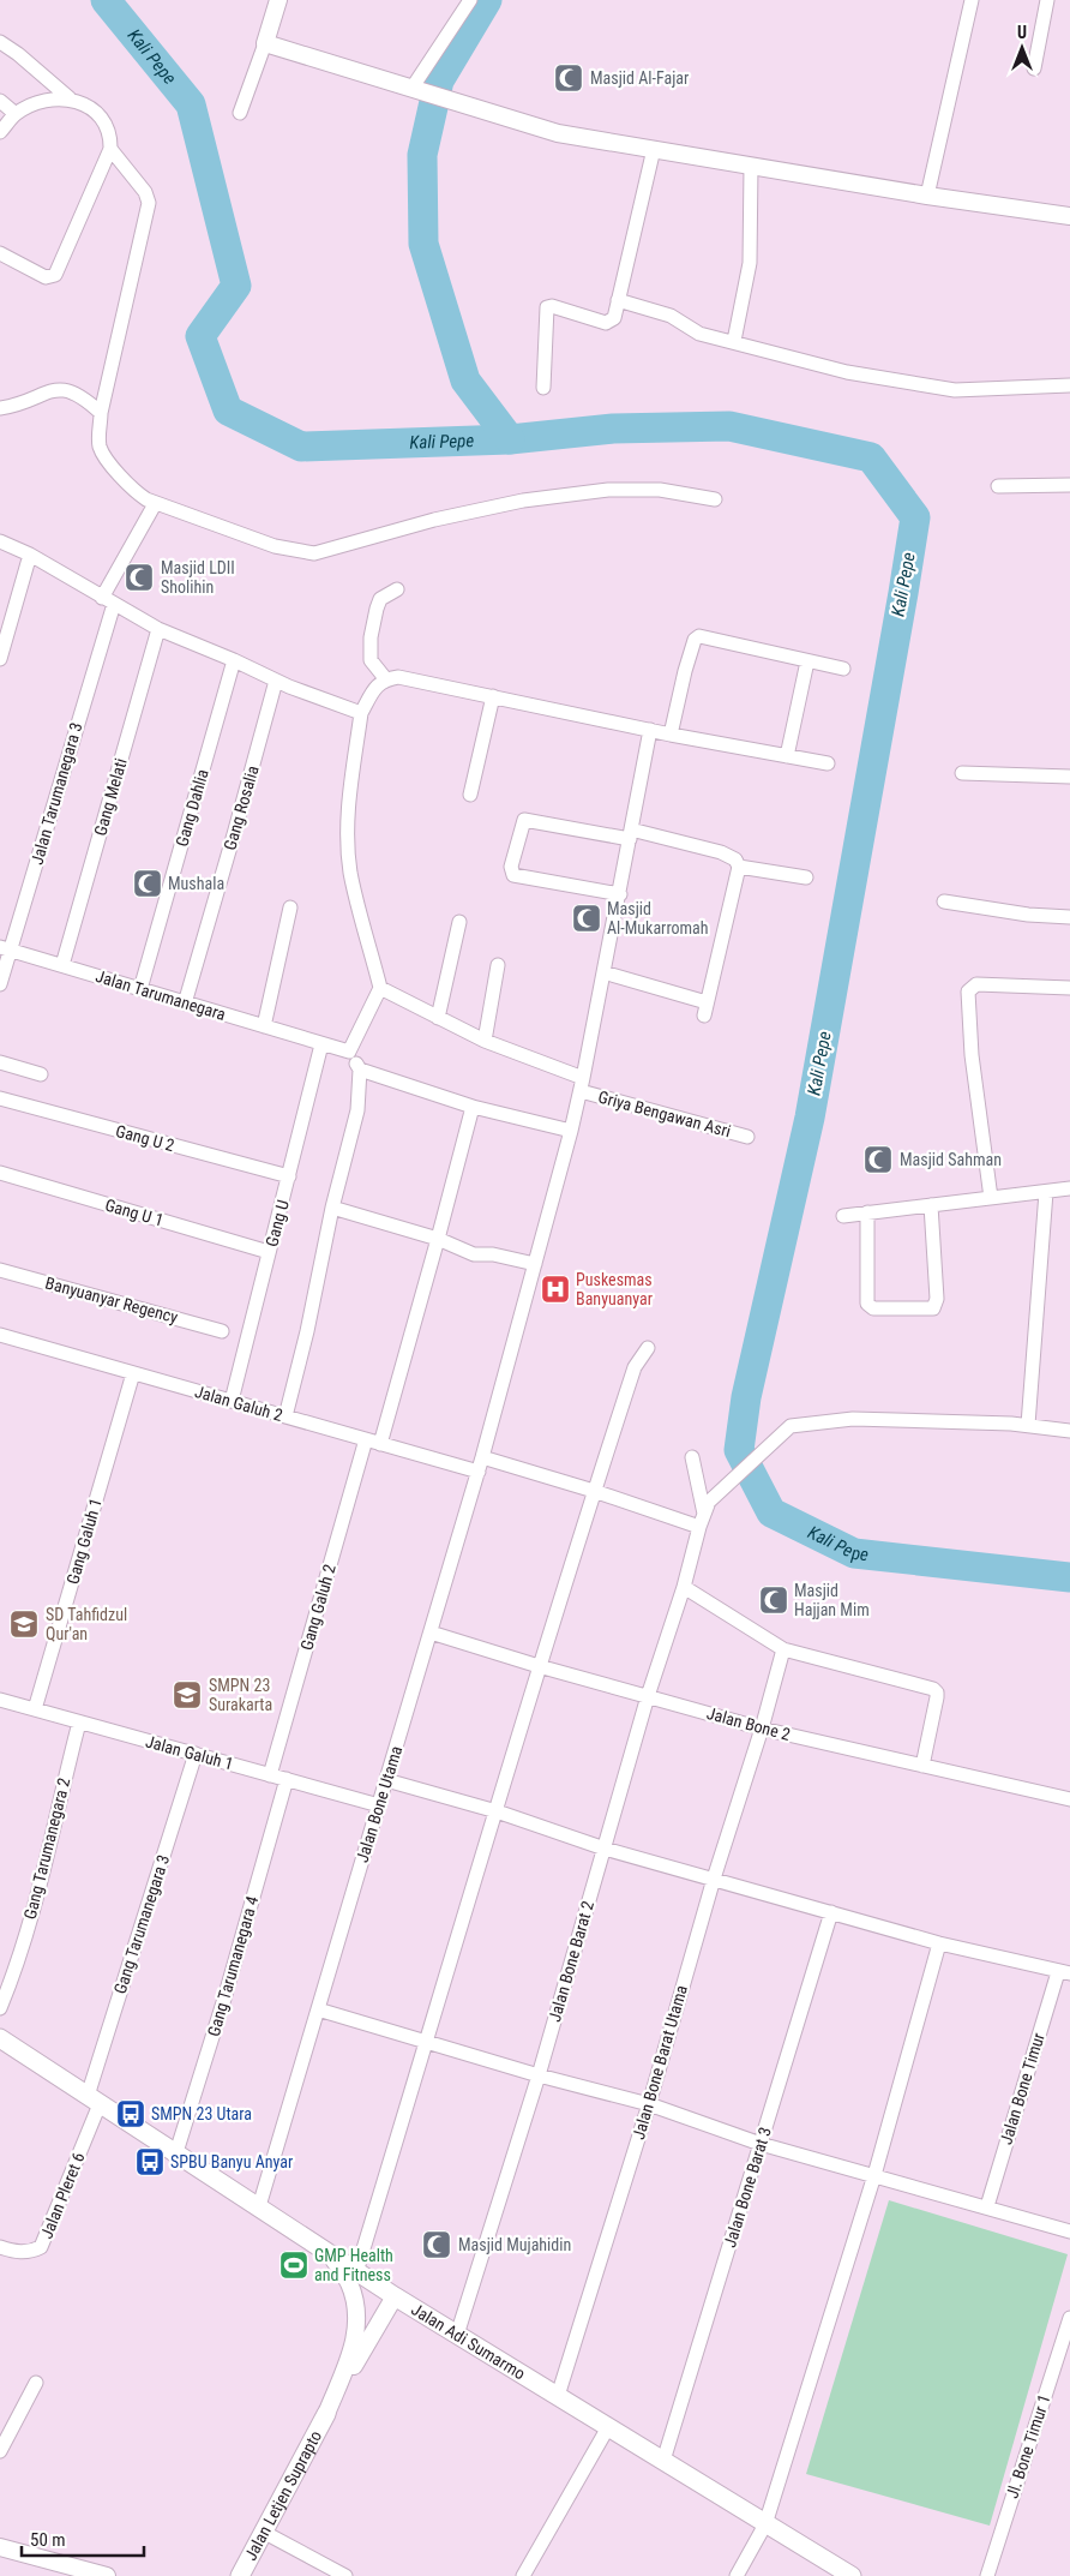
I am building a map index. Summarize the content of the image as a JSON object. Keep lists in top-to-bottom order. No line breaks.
{"streets":{"main road":["Jalan Adi Sumarmo","Jalan Letjen Suprapto"],"street":["Jalan Tarumanegara 3","Gang Melati","Gang Dahlia","Gang Rosalia","Jalan Tarumanegara","Griya Bengawan Asri","Gang U 2","Gang U 1","Gang U","Banyuanyar Regency","Jalan Galuh 2","Gang Galuh 1","Gang Galuh 2","Jalan Bone 2","Jalan Galuh 1","Jalan Bone Utama","Gang Tarumanegara 2","Gang Tarumanegara 3","Jalan Bone Barat 2","Gang Tarumanegara 4","Jalan Bone Barat Utama","Jalan Bone Timur","Jalan Bone Barat 3","Jalan Pleret 6","Jl. Bone Timur 1"]},"crossings":[["Jalan Tarumanegara 3","Jalan Tarumanegara"],["Gang Melati","Jalan Tarumanegara"],["Gang Dahlia","Jalan Tarumanegara"],["Gang Rosalia","Jalan Tarumanegara"],["Jalan Tarumanegara","Gang U"],["Griya Bengawan Asri","Jalan Bone Utama"],["Gang U 2","Gang U"],["Gang U 1","Gang U"],["Gang U","Jalan Galuh 2"],["Jalan Galuh 2","Gang Galuh 1"],["Jalan Galuh 2","Gang Galuh 2"],["Jalan Galuh 2","Jalan Bone Utama"],["Gang Galuh 1","Jalan Galuh 1"],["Gang Galuh 2","Jalan Galuh 1"],["Jalan Bone 2","Jalan Bone Utama"],["Jalan Bone 2","Jalan Bone Barat 2"],["Jalan Bone 2","Jalan Bone Barat Utama"],["Jalan Galuh 1","Jalan Bone Utama"],["Jalan Galuh 1","Gang Tarumanegara 2"],["Jalan Galuh 1","Gang Tarumanegara 3"],["Jalan Galuh 1","Gang Tarumanegara 4"],["Jalan Bone Utama","Jalan Adi Sumarmo"],["Gang Tarumanegara 3","Jalan Pleret 6"],["Gang Tarumanegara 3","Jalan Adi Sumarmo"],["Jalan Bone Barat 2","Jalan Adi Sumarmo"],["Gang Tarumanegara 4","Jalan Adi Sumarmo"],["Jalan Bone Barat Utama","Jalan Adi Sumarmo"],["Jalan Bone Barat 3","Jalan Adi Sumarmo"],["Jalan Pleret 6","Jalan Adi Sumarmo"]],"water":["Kali Pepe"],"places":{"mosque":["Masjid Al-Fajar","Masjid LDII Sholihin","Mushala","Masjid Al-Mukarromah","Masjid Sahman","Masjid Hajjan Mim","Masjid Mujahidin"],"hospital":["Puskesmas Banyuanyar"],"school or university":["SD Tahfidzul Qur'an","SMPN 23 Surakarta"],"bus stop":["SMPN 23 Utara","SPBU Banyu Anyar"],"sports":["GMP Health and Fitness"]},"scale_bar":"50 m","north":"top"}
